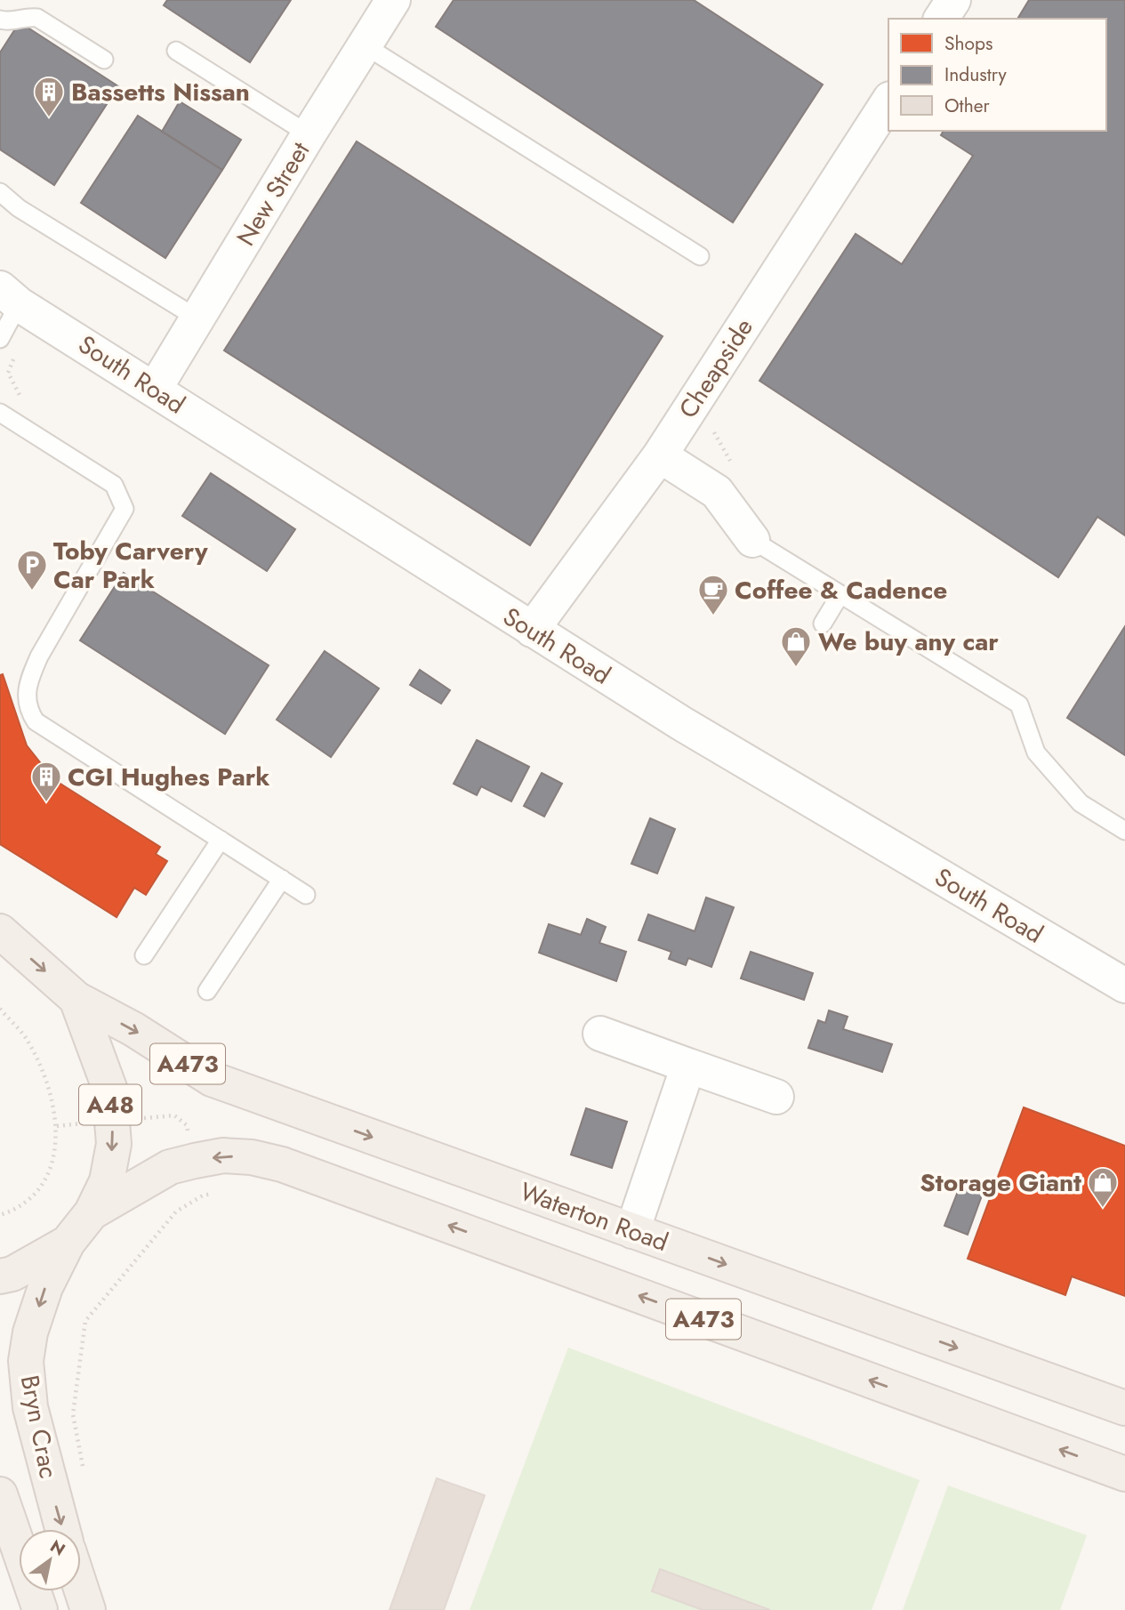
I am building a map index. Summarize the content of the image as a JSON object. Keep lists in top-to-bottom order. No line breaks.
{"streets":{"main road":["A473","A48","Waterton Road","Bryn Crac"],"street":["New Street","Cheapside","South Road"]},"crossings":[["New Street","South Road"],["Cheapside","South Road"],["A473","A48"],["A48","Waterton Road"],["A48","Bryn Crac"]],"one_way":["Bryn Crac"],"places":{"building":["Bassetts Nissan","CGI Hughes Park"],"parking":["Toby Carvery Car Park"],"cafe":["Coffee & Cadence"],"shop":["We buy any car","Storage Giant"]},"legend":["Shops","Industry","Other"],"north":"top right"}
